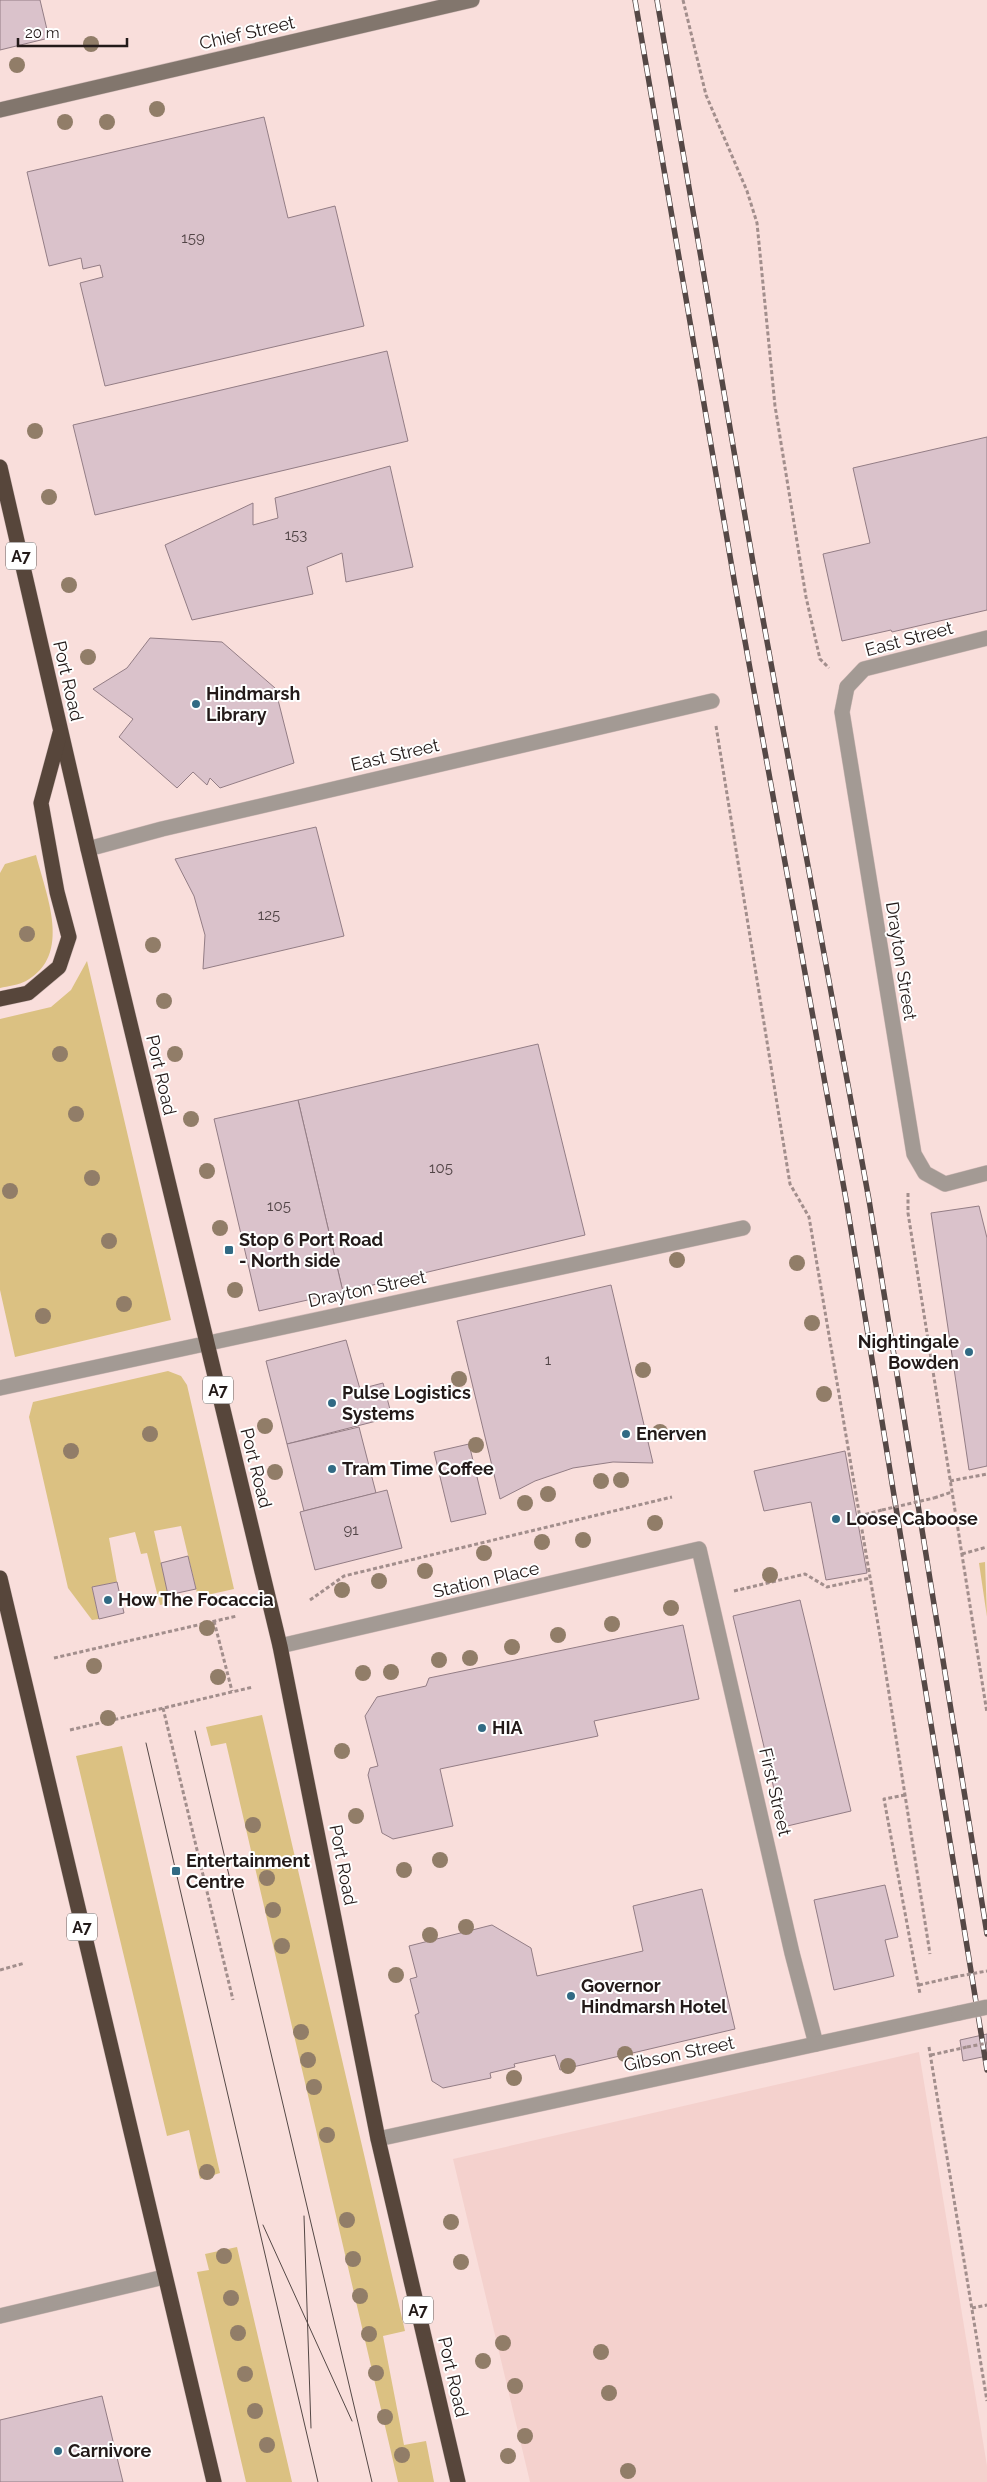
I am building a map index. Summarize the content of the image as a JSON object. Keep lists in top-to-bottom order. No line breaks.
{"streets":{"highway":["A7","Port Road"],"street":["Chief Street","East Street","Drayton Street","Station Place","First Street","Gibson Street"]},"crossings":[["East Street","Port Road"],["East Street","Drayton Street"],["Port Road","Drayton Street"],["Port Road","Station Place"],["Port Road","Gibson Street"],["Station Place","First Street"],["First Street","Gibson Street"]],"places":{"other":["Hindmarsh Library","Nightingale Bowden","Pulse Logistics Systems","Enerven","Tram Time Coffee","Loose Caboose","How The Focaccia","HIA","Governor Hindmarsh Hotel","Carnivore"],"transit":["Stop 6 Port Road - North side","Entertainment Centre"]},"house_numbers":["159","153","125","105","105","1","91"],"scale_bar":"20 m"}
